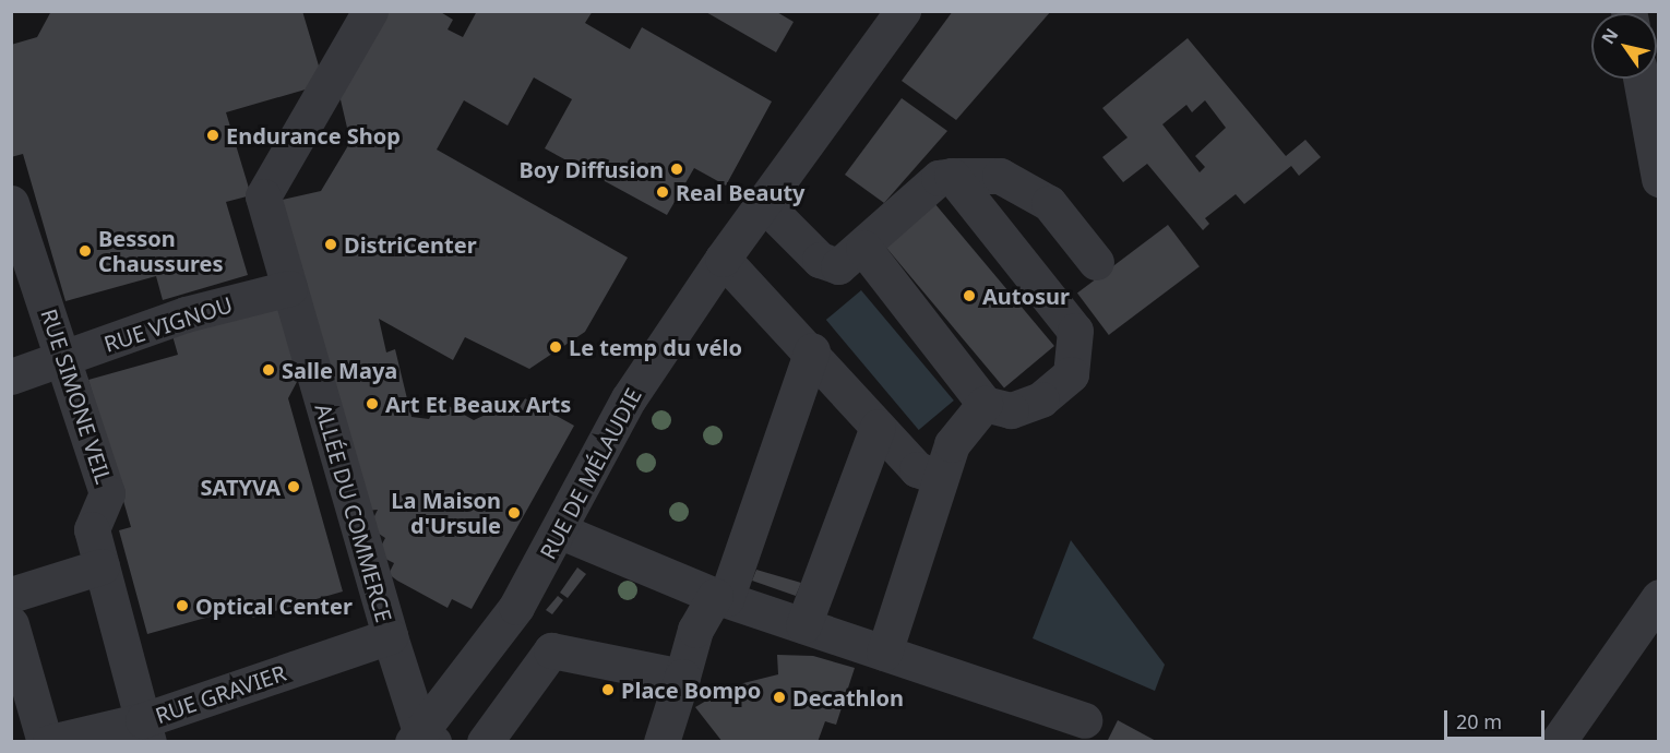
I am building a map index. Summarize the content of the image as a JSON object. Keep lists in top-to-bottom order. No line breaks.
{"streets":{"street":["RUE VIGNOU","RUE SIMONE VEIL","RUE DE MÉLAUDIE","ALLÉE DU COMMERCE","RUE GRAVIER"]},"crossings":[["RUE VIGNOU","RUE SIMONE VEIL"],["RUE VIGNOU","ALLÉE DU COMMERCE"],["RUE SIMONE VEIL","RUE GRAVIER"],["RUE DE MÉLAUDIE","ALLÉE DU COMMERCE"],["ALLÉE DU COMMERCE","RUE GRAVIER"]],"places":["Endurance Shop","Boy Diffusion","Real Beauty","DistriCenter","Besson Chaussures","Autosur","Le temp du vélo","Salle Maya","Art Et Beaux Arts","SATYVA","La Maison d'Ursule","Optical Center","Place Bompo","Decathlon"],"scale_bar":"20 m","north":"top left"}
